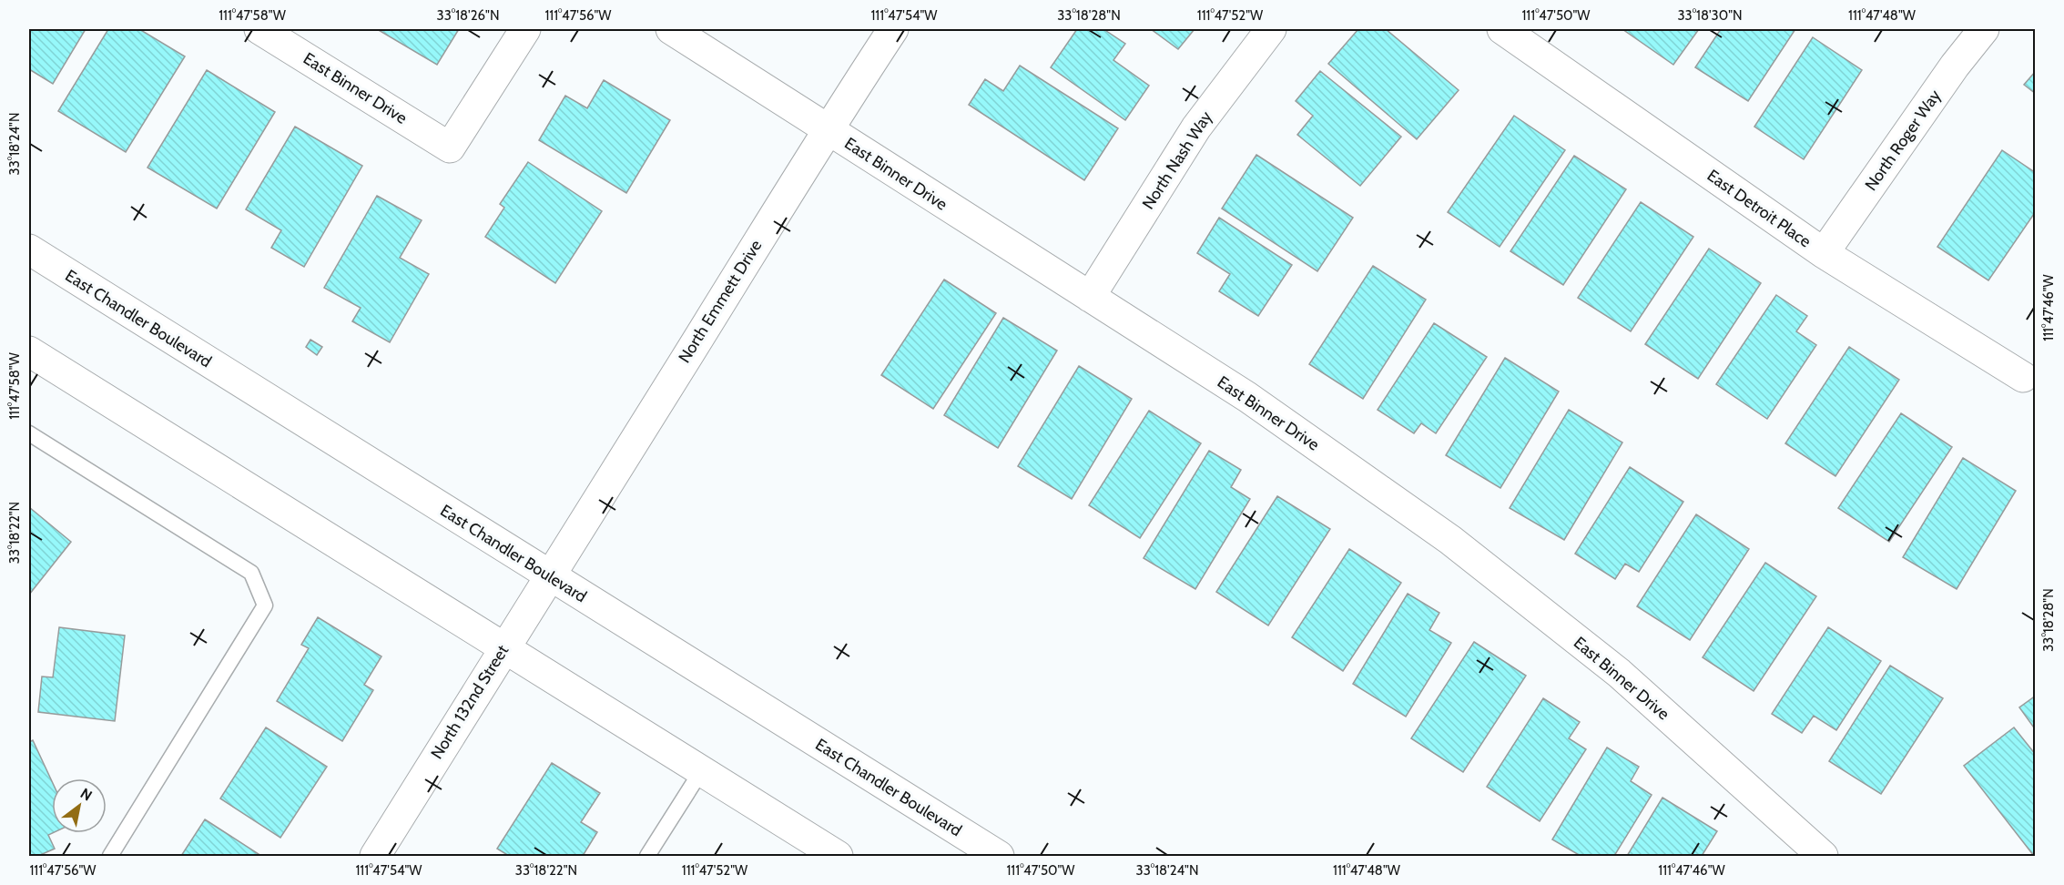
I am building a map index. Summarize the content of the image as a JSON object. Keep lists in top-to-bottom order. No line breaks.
{"streets":{"street":["East Binner Drive","North Roger Way","North Nash Way","East Detroit Place","North Emmett Drive","East Chandler Boulevard","North 132nd Street"]},"crossings":[["East Binner Drive","North Nash Way"],["East Binner Drive","North Emmett Drive"],["North Roger Way","East Detroit Place"],["North Emmett Drive","East Chandler Boulevard"],["North Emmett Drive","North 132nd Street"],["East Chandler Boulevard","North 132nd Street"]],"north":"top right","coordinates":["111°47'58\"W","33°18'26\"N","111°47'56\"W","111°47'54\"W","33°18'28\"N","111°47'52\"W","111°47'50\"W","33°18'30\"N","111°47'48\"W","33°18'24\"N","111°47'46\"W","33°18'22\"N"]}
